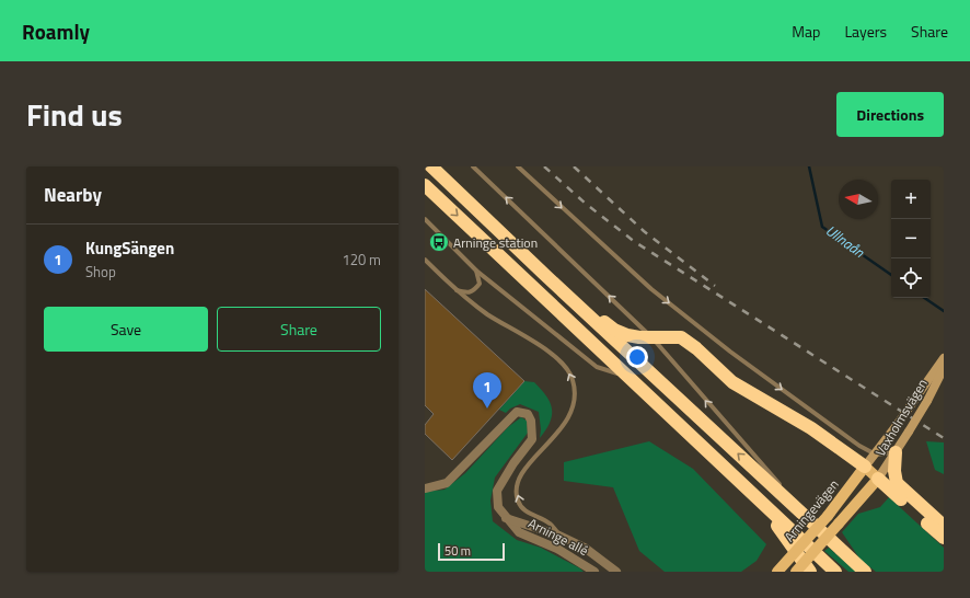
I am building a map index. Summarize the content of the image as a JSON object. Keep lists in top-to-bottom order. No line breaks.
{"streets":{"main road":["Vaxholmsvägen","Arningevägen"],"street":["Arninge allé"]},"water":["Ullnaån"],"places":{"bus stop":["Arninge station"]},"scale_bar":"50 m","north":"left","page":{"header":"Roamly","nav":["Map","Layers","Share"],"title":"Find us","buttons":["Directions",["Save","Share"]],"heading":"Nearby","map_buttons":["+","−"],"list":[{"mark":"1","name":"KungSängen","note":"Shop","value":"120 m"}],"pins":"1","scale":"50 m"}}
